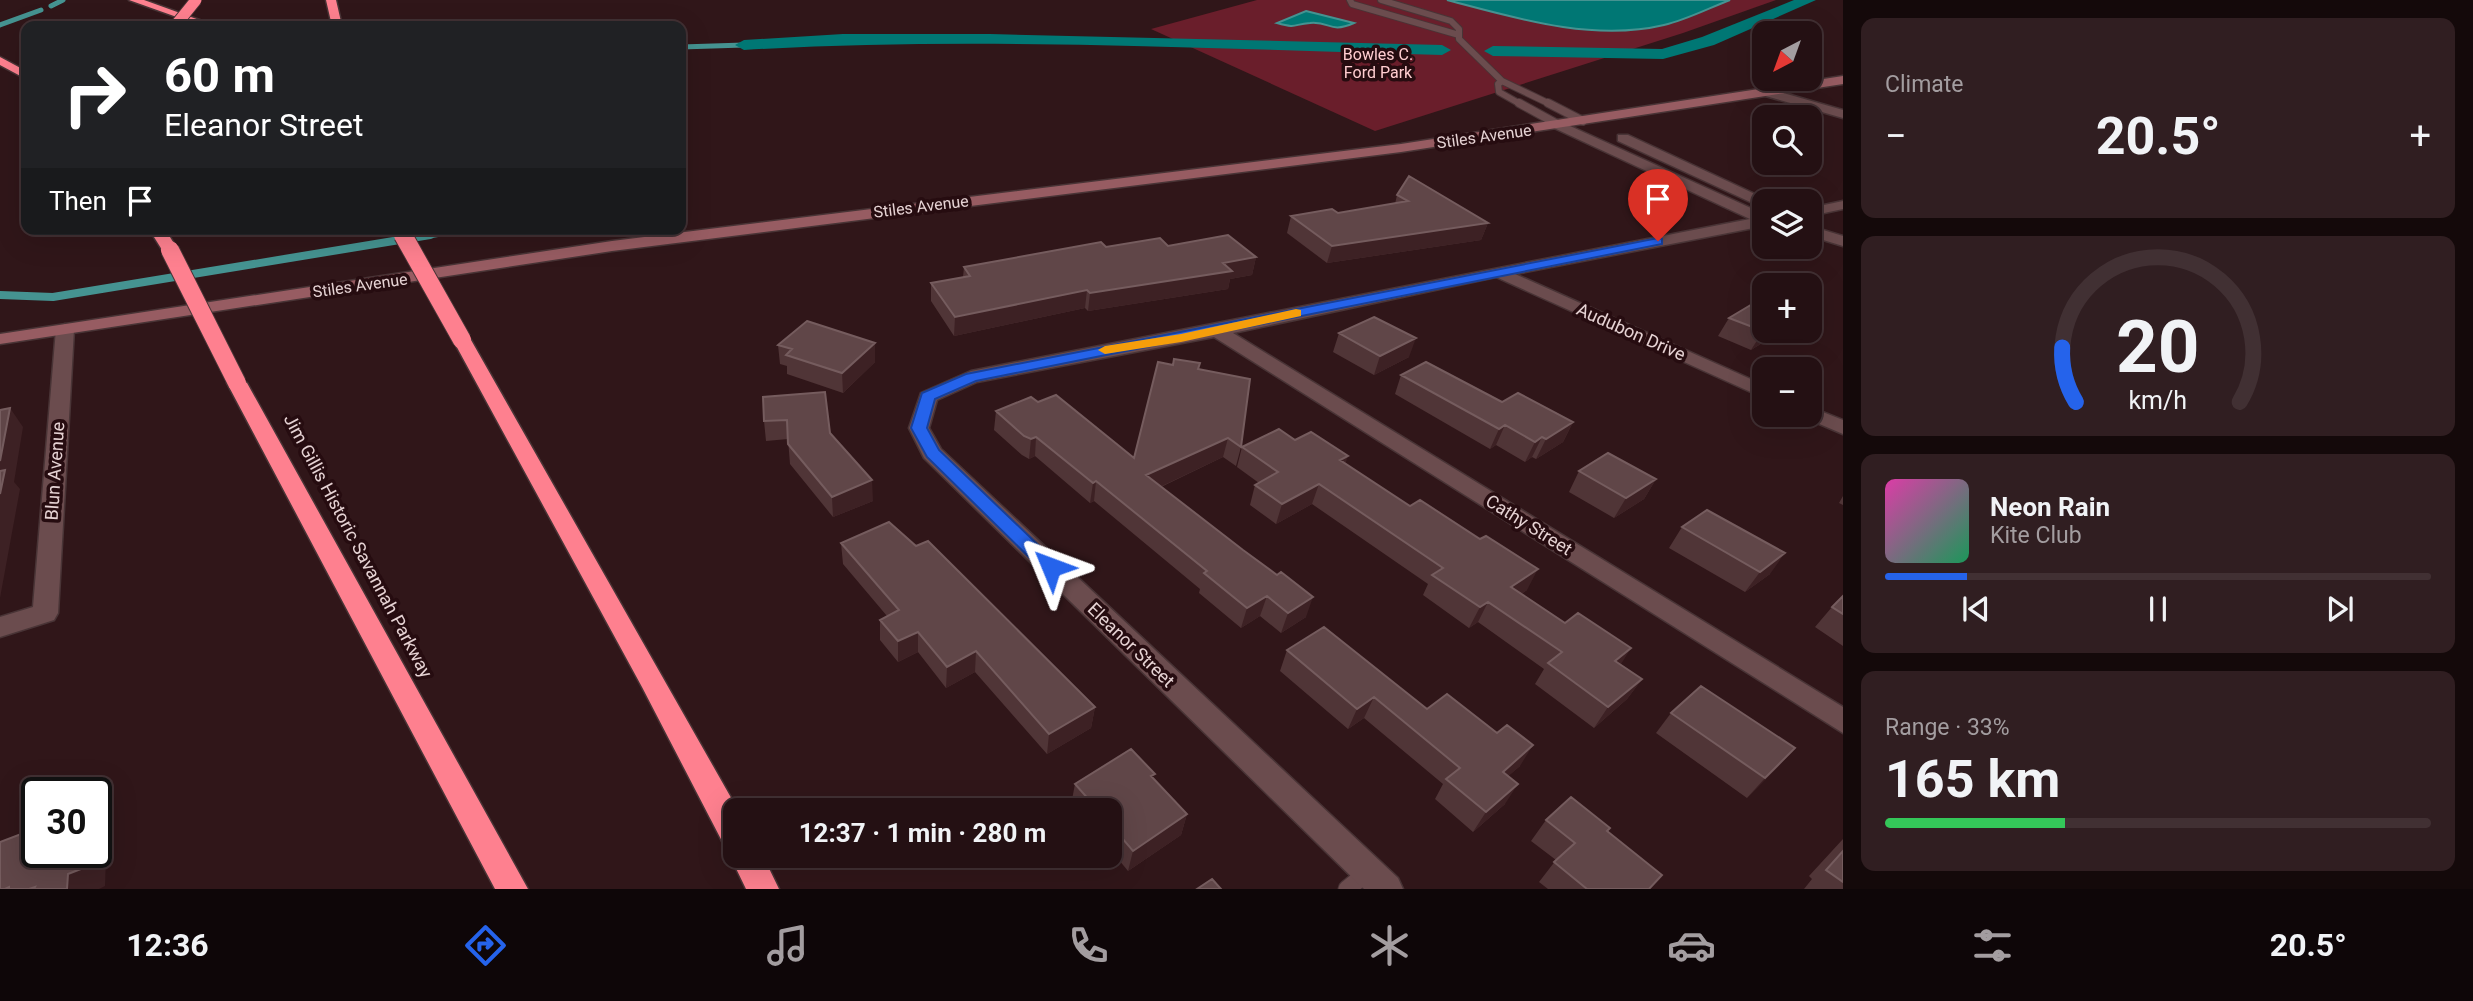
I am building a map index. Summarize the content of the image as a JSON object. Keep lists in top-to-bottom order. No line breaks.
{"streets":{"highway":["Jim Gillis Historic Savannah Parkway"],"street":["Stiles Avenue","Audubon Drive","Blun Avenue","Cathy Street","Eleanor Street"]},"crossings":[["Stiles Avenue","Blun Avenue"],["Audubon Drive","Eleanor Street"],["Cathy Street","Eleanor Street"]],"parks":["Bowles C. Ford Park"],"north":"bottom left","page":{"tile":["Climate",["Range · 33%","165 km"]],"map_buttons":["+","−"],"turn":["60 m","Eleanor Street"],"heat":["−","20.5°","+"],"then":"Then","song":["Neon Rain","Kite Club"],"limit":"30","trip":"12:37 · 1 min · 280 m","tabs":["12:36","20.5°"],"gauge":["20","km/h"]}}
